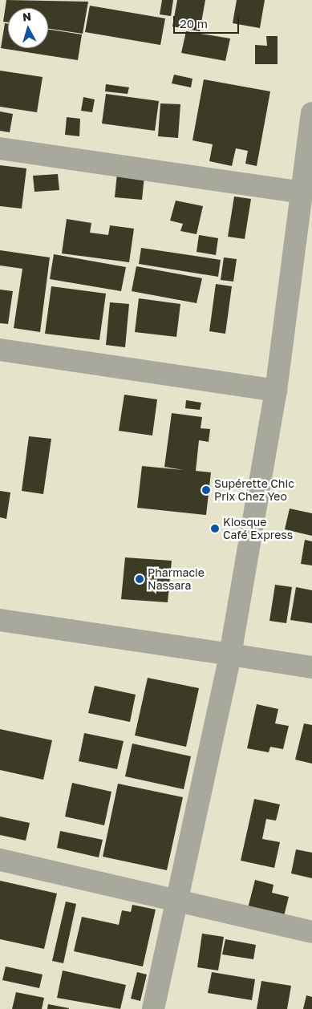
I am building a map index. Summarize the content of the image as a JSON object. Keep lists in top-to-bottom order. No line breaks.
{"places":["Supérette Chic Prix Chez Yeo","Kiosque Café Express","Pharmacie Nassara"],"scale_bar":"20 m","north":"top"}
